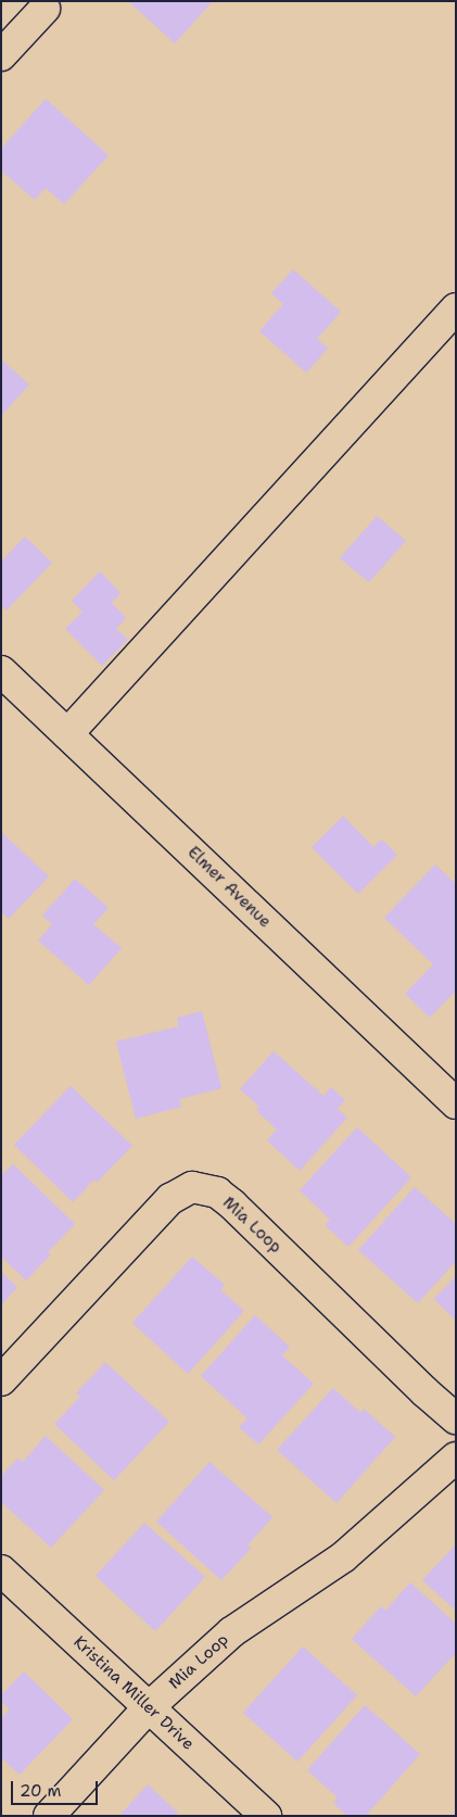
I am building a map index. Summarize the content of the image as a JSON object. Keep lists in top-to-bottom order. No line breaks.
{"streets":{"street":["Elmer Avenue","Mia Loop","Kristina Miller Drive"]},"crossings":[["Mia Loop","Kristina Miller Drive"]],"scale_bar":"20 m"}
